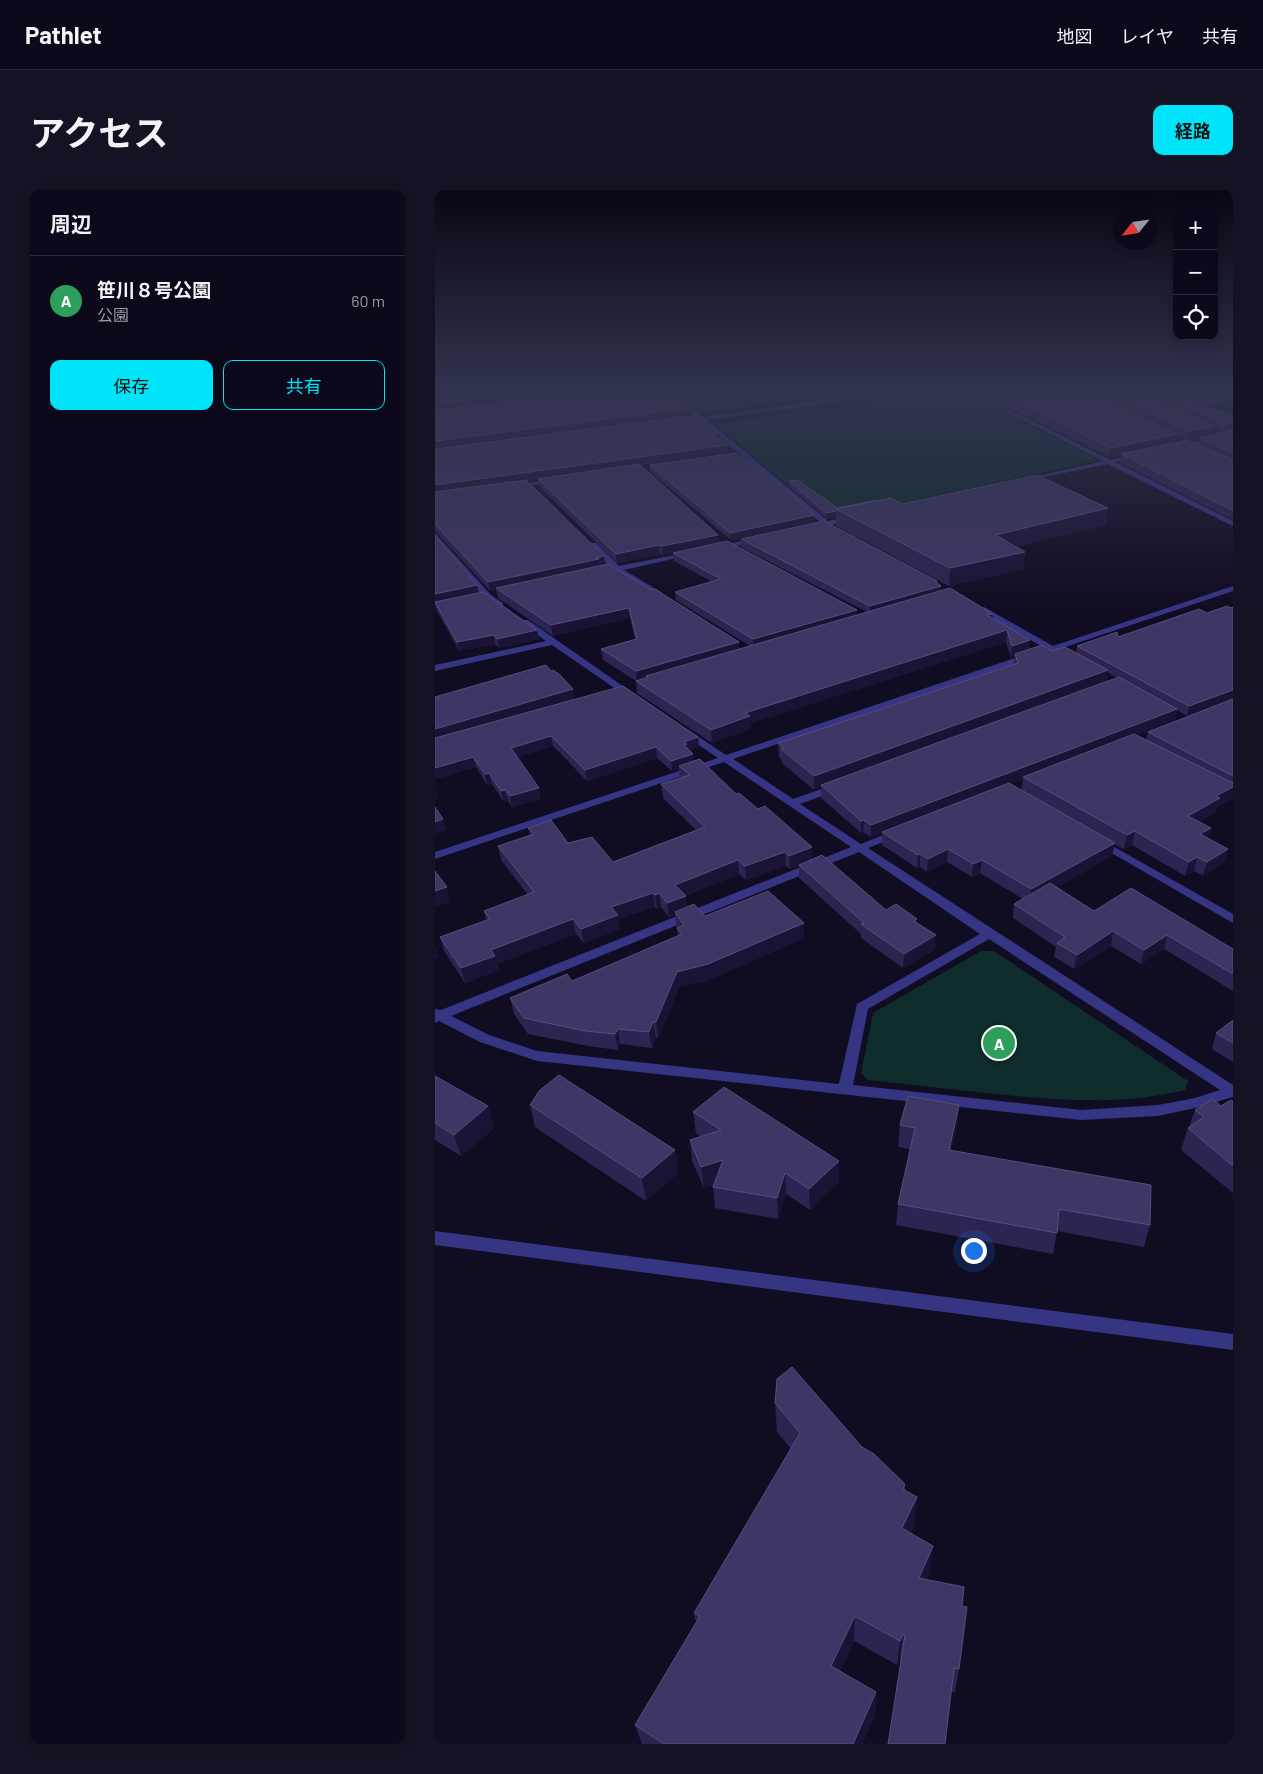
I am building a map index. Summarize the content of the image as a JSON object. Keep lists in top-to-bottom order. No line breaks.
{"north":"bottom left","page":{"header":"Pathlet","nav":["地図","レイヤ","共有"],"title":"アクセス","buttons":["経路",["保存","共有"]],"heading":"周辺","map_buttons":["+","−"],"list":[{"mark":"A","name":"笹川８号公園","note":"公園","value":"60 m"}],"pins":"A"}}
